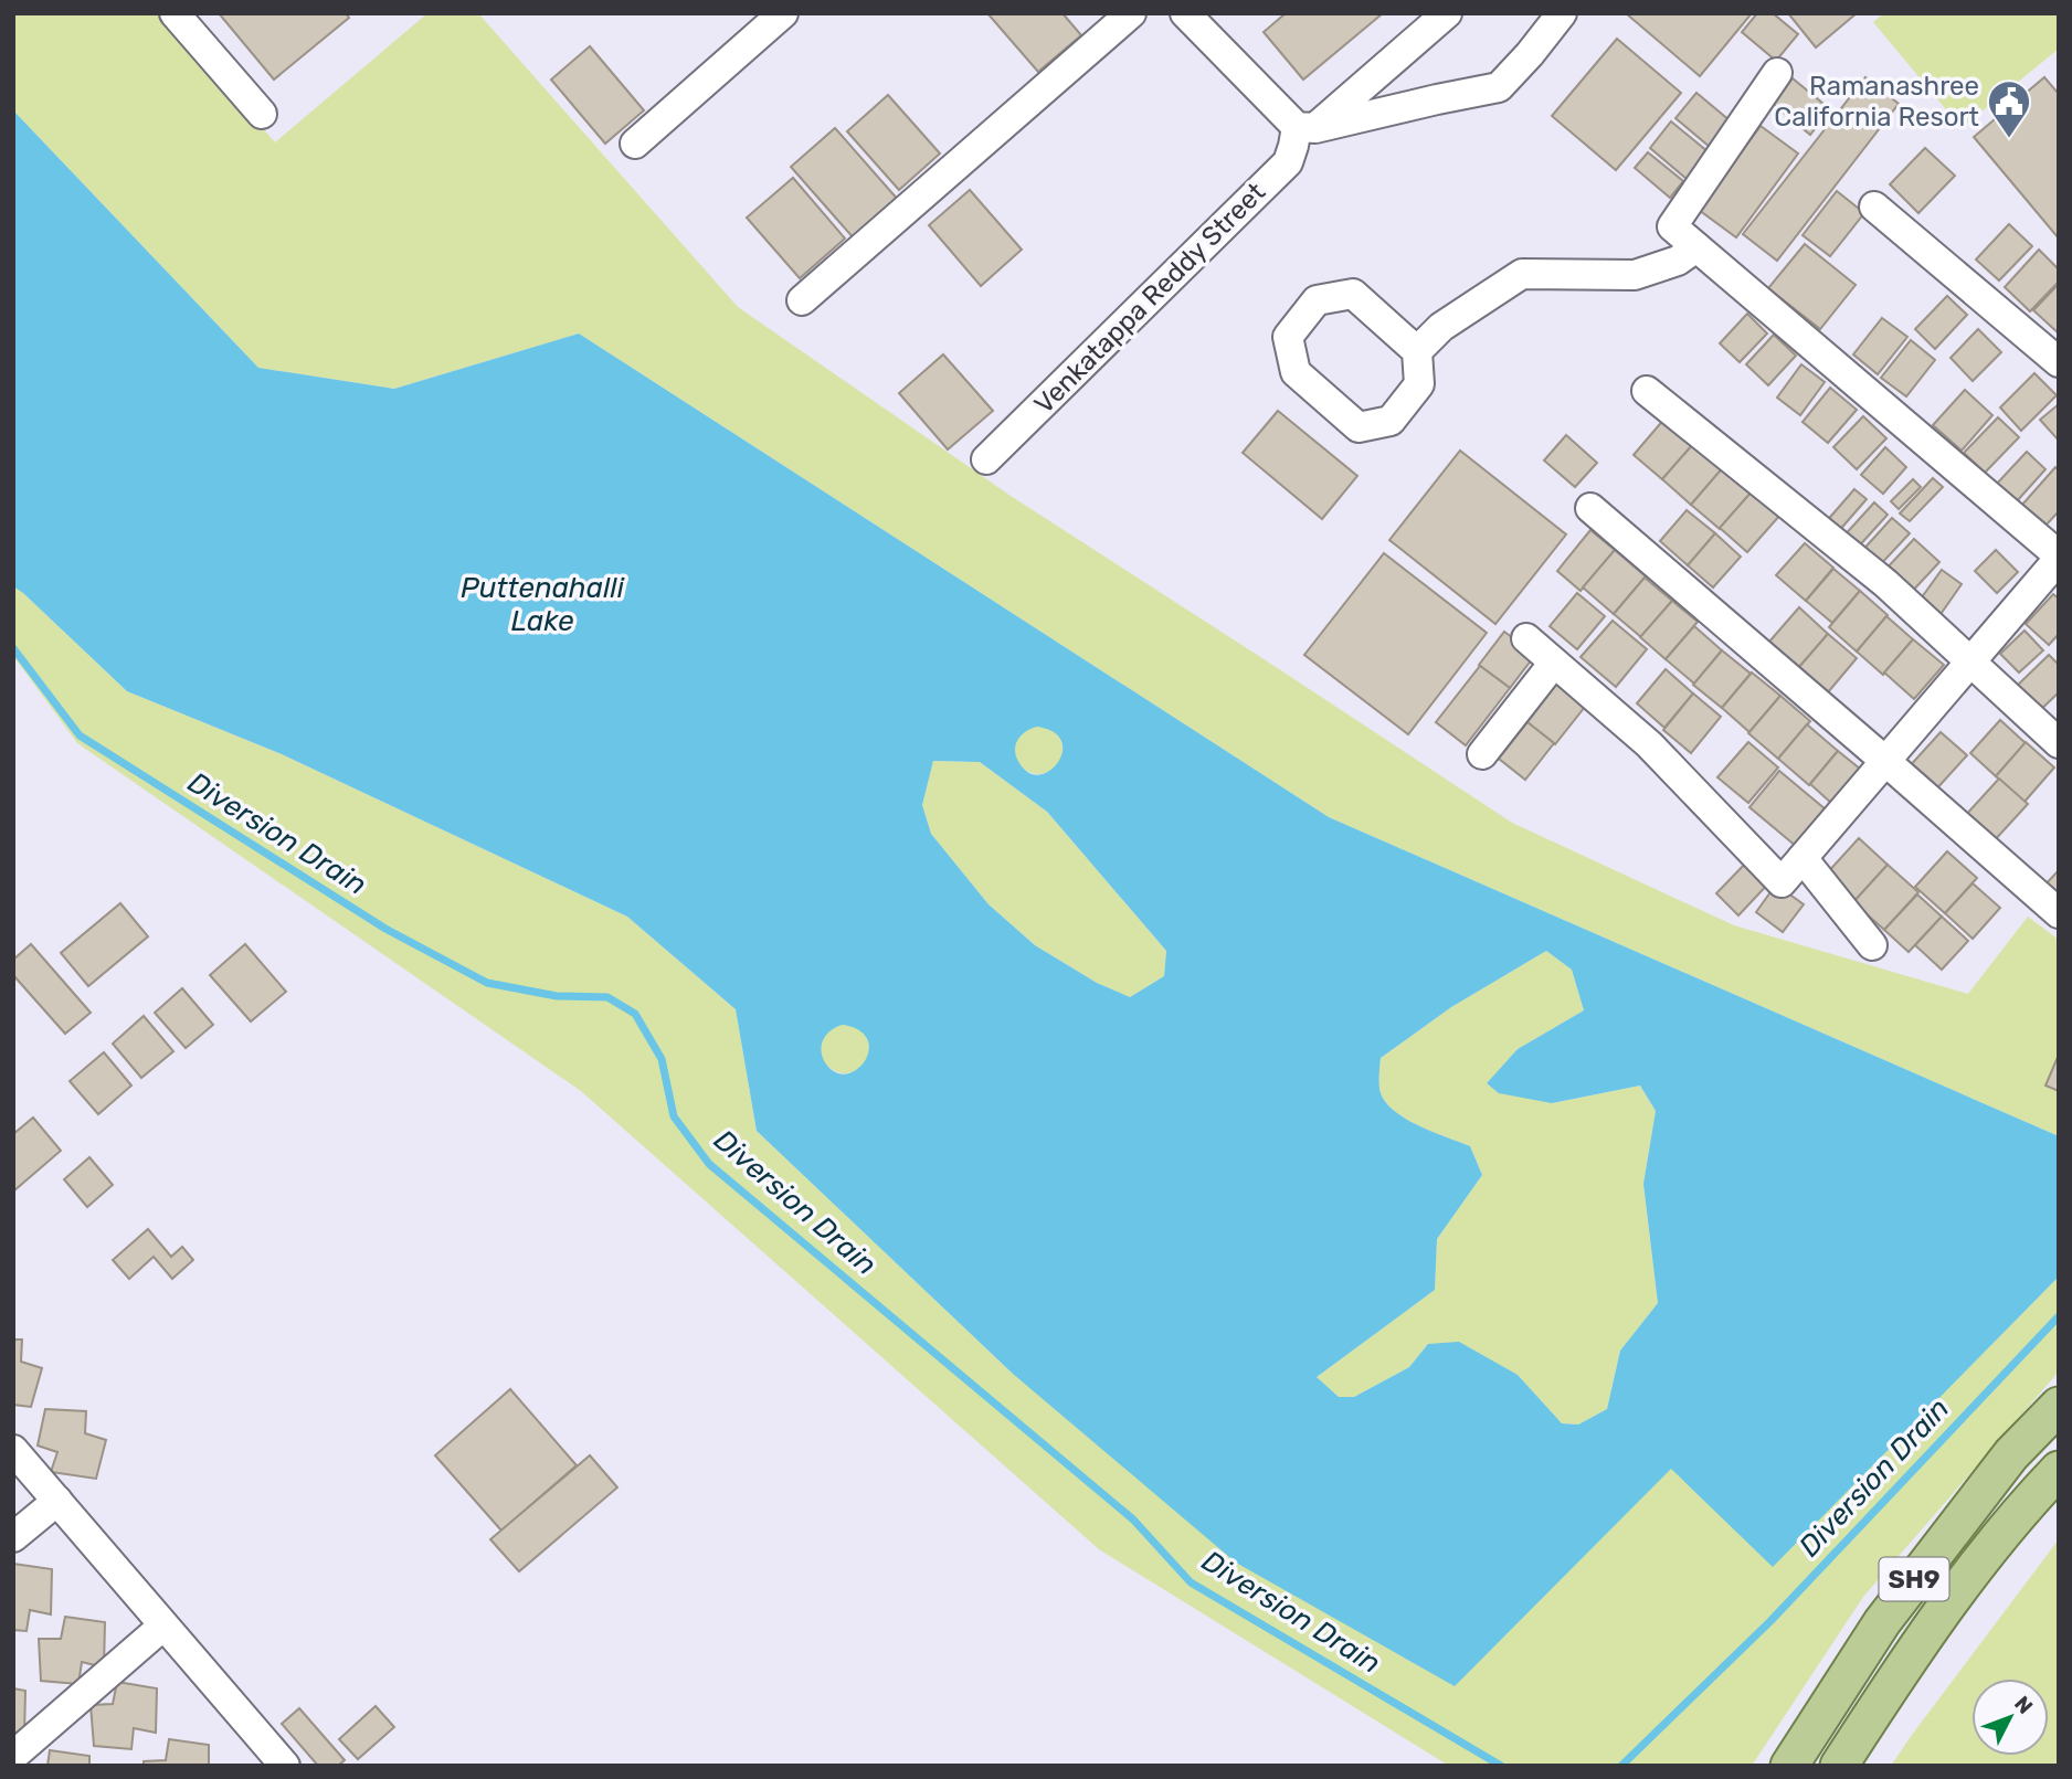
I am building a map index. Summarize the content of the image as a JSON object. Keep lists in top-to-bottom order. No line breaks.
{"streets":{"main road":["SH9"],"street":["Venkatappa Reddy Street"]},"water":["Puttenahalli Lake","Diversion Drain"],"places":{"public building":["Ramanashree California Resort"]},"north":"top right"}
